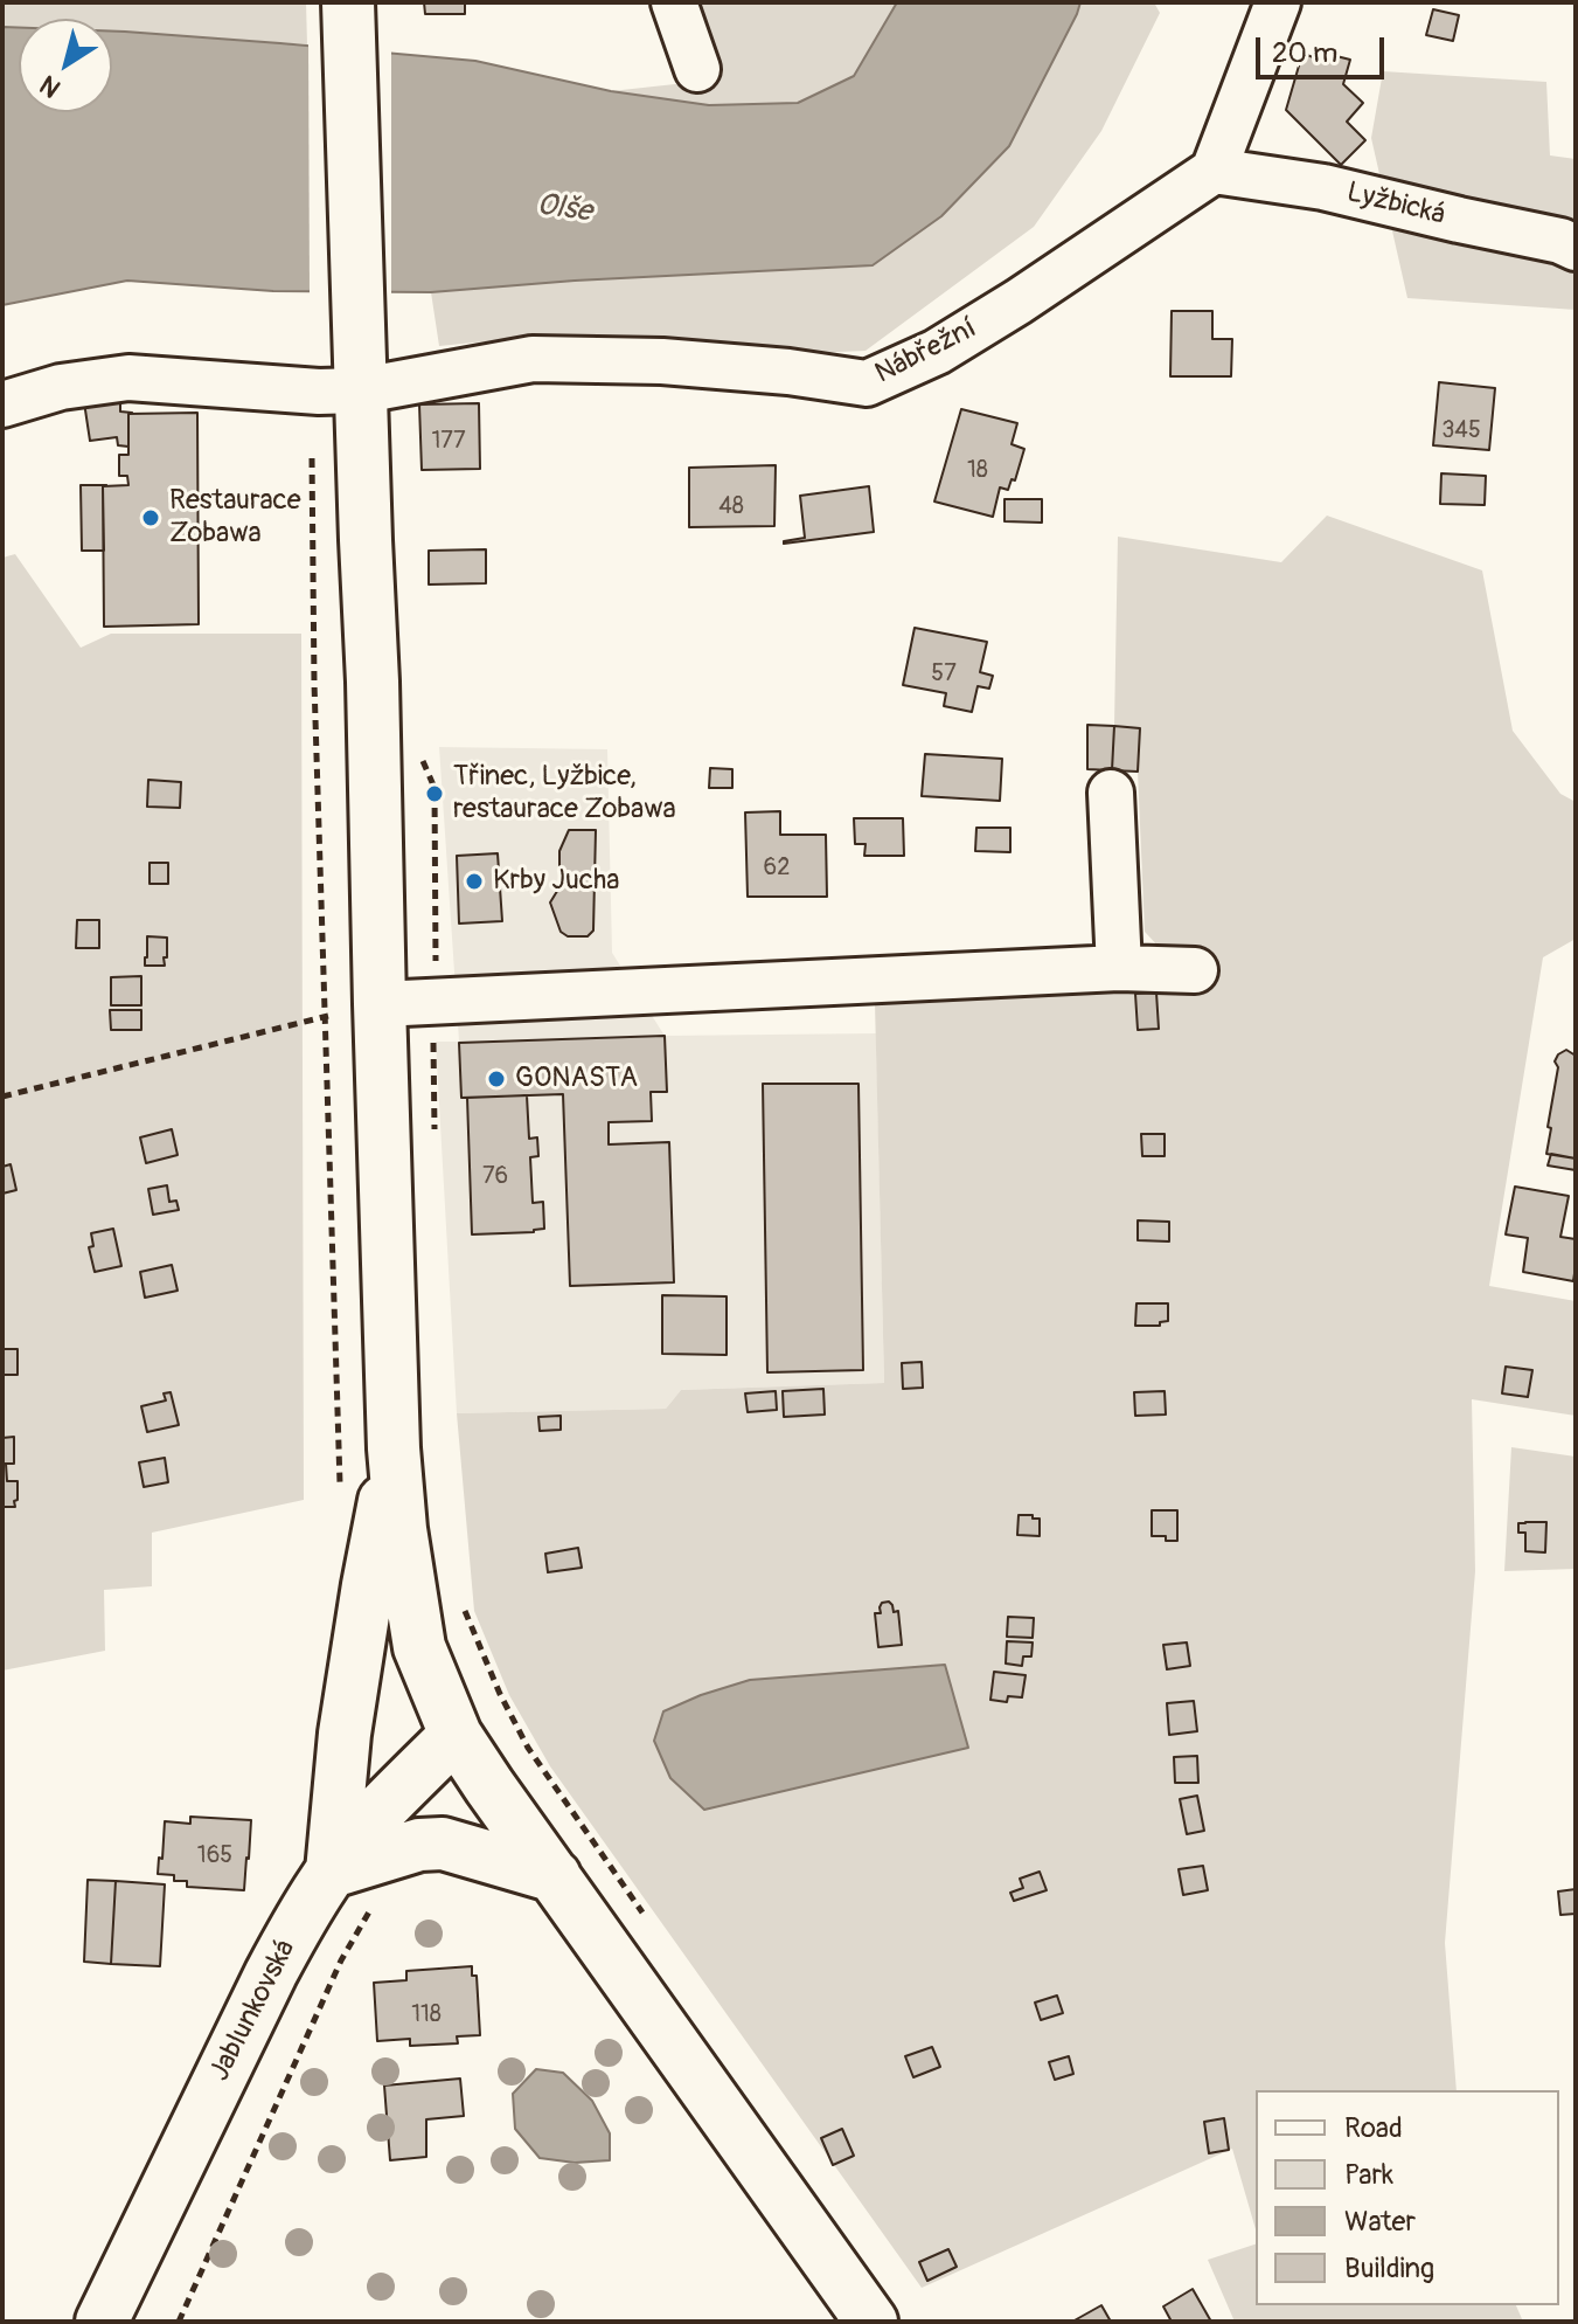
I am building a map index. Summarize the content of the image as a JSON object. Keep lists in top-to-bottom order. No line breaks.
{"streets":{"main road":["Jablunkovská"],"street":["Lyžbická","Nábřežní"]},"crossings":[["Lyžbická","Nábřežní"]],"water":["Olše"],"places":["Restaurace Zobawa","Třinec, Lyžbice, restaurace Zobawa","Krby Jucha","GONASTA"],"house_numbers":["345","177","18","48","57","62","76","165","118"],"legend":["Road","Park","Water","Building"],"scale_bar":"20 m","north":"bottom left"}
